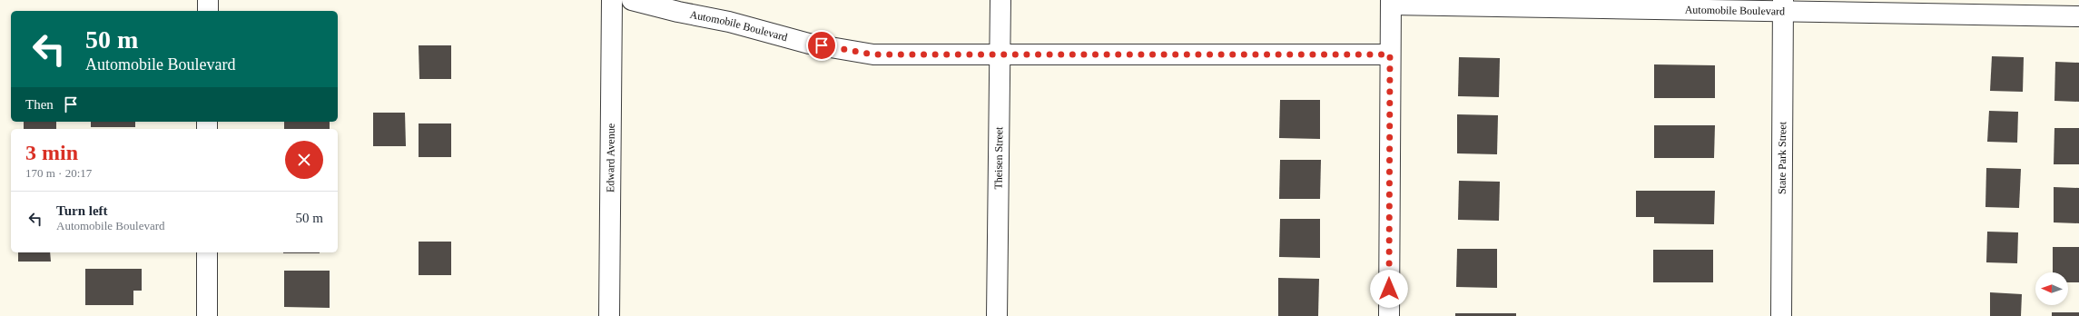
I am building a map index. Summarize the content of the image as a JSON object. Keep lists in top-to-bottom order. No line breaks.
{"streets":{"street":["Automobile Boulevard","Edward Avenue","Theisen Street","State Park Street"]},"crossings":[["Automobile Boulevard","Theisen Street"],["Automobile Boulevard","State Park Street"]],"north":"left","page":{"turn":["50 m","Automobile Boulevard"],"then":"Then","heading":["3 min","170 m · 20:17"],"list":[{"name":"Turn left","note":"Automobile Boulevard","value":"50 m"}]}}
